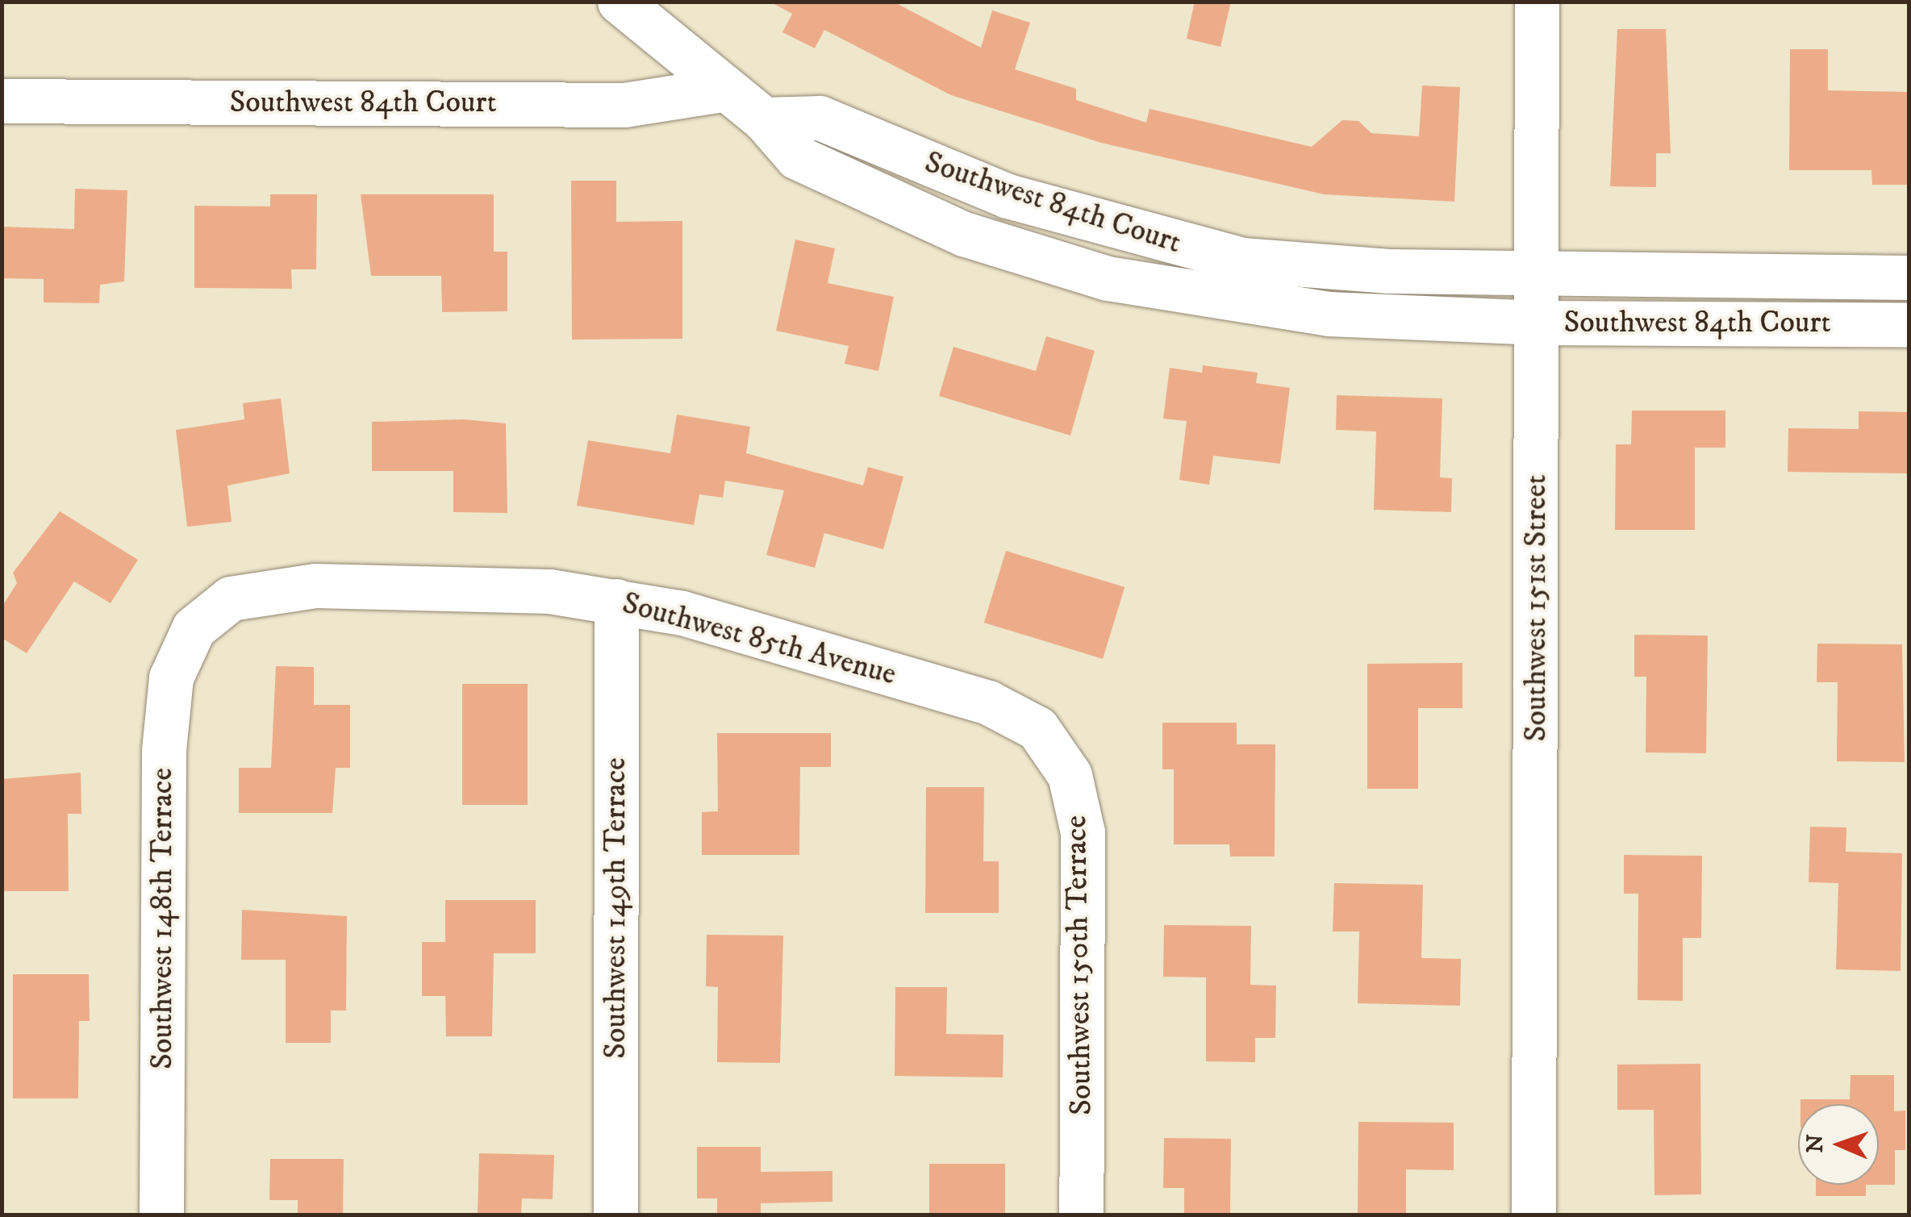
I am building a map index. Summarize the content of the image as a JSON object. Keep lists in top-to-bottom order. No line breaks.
{"streets":{"street":["Southwest 84th Court","Southwest 151st Street","Southwest 85th Avenue","Southwest 149th Terrace","Southwest 148th Terrace","Southwest 150th Terrace"]},"crossings":[["Southwest 84th Court","Southwest 151st Street"],["Southwest 85th Avenue","Southwest 149th Terrace"],["Southwest 85th Avenue","Southwest 148th Terrace"],["Southwest 85th Avenue","Southwest 150th Terrace"]],"north":"left"}
